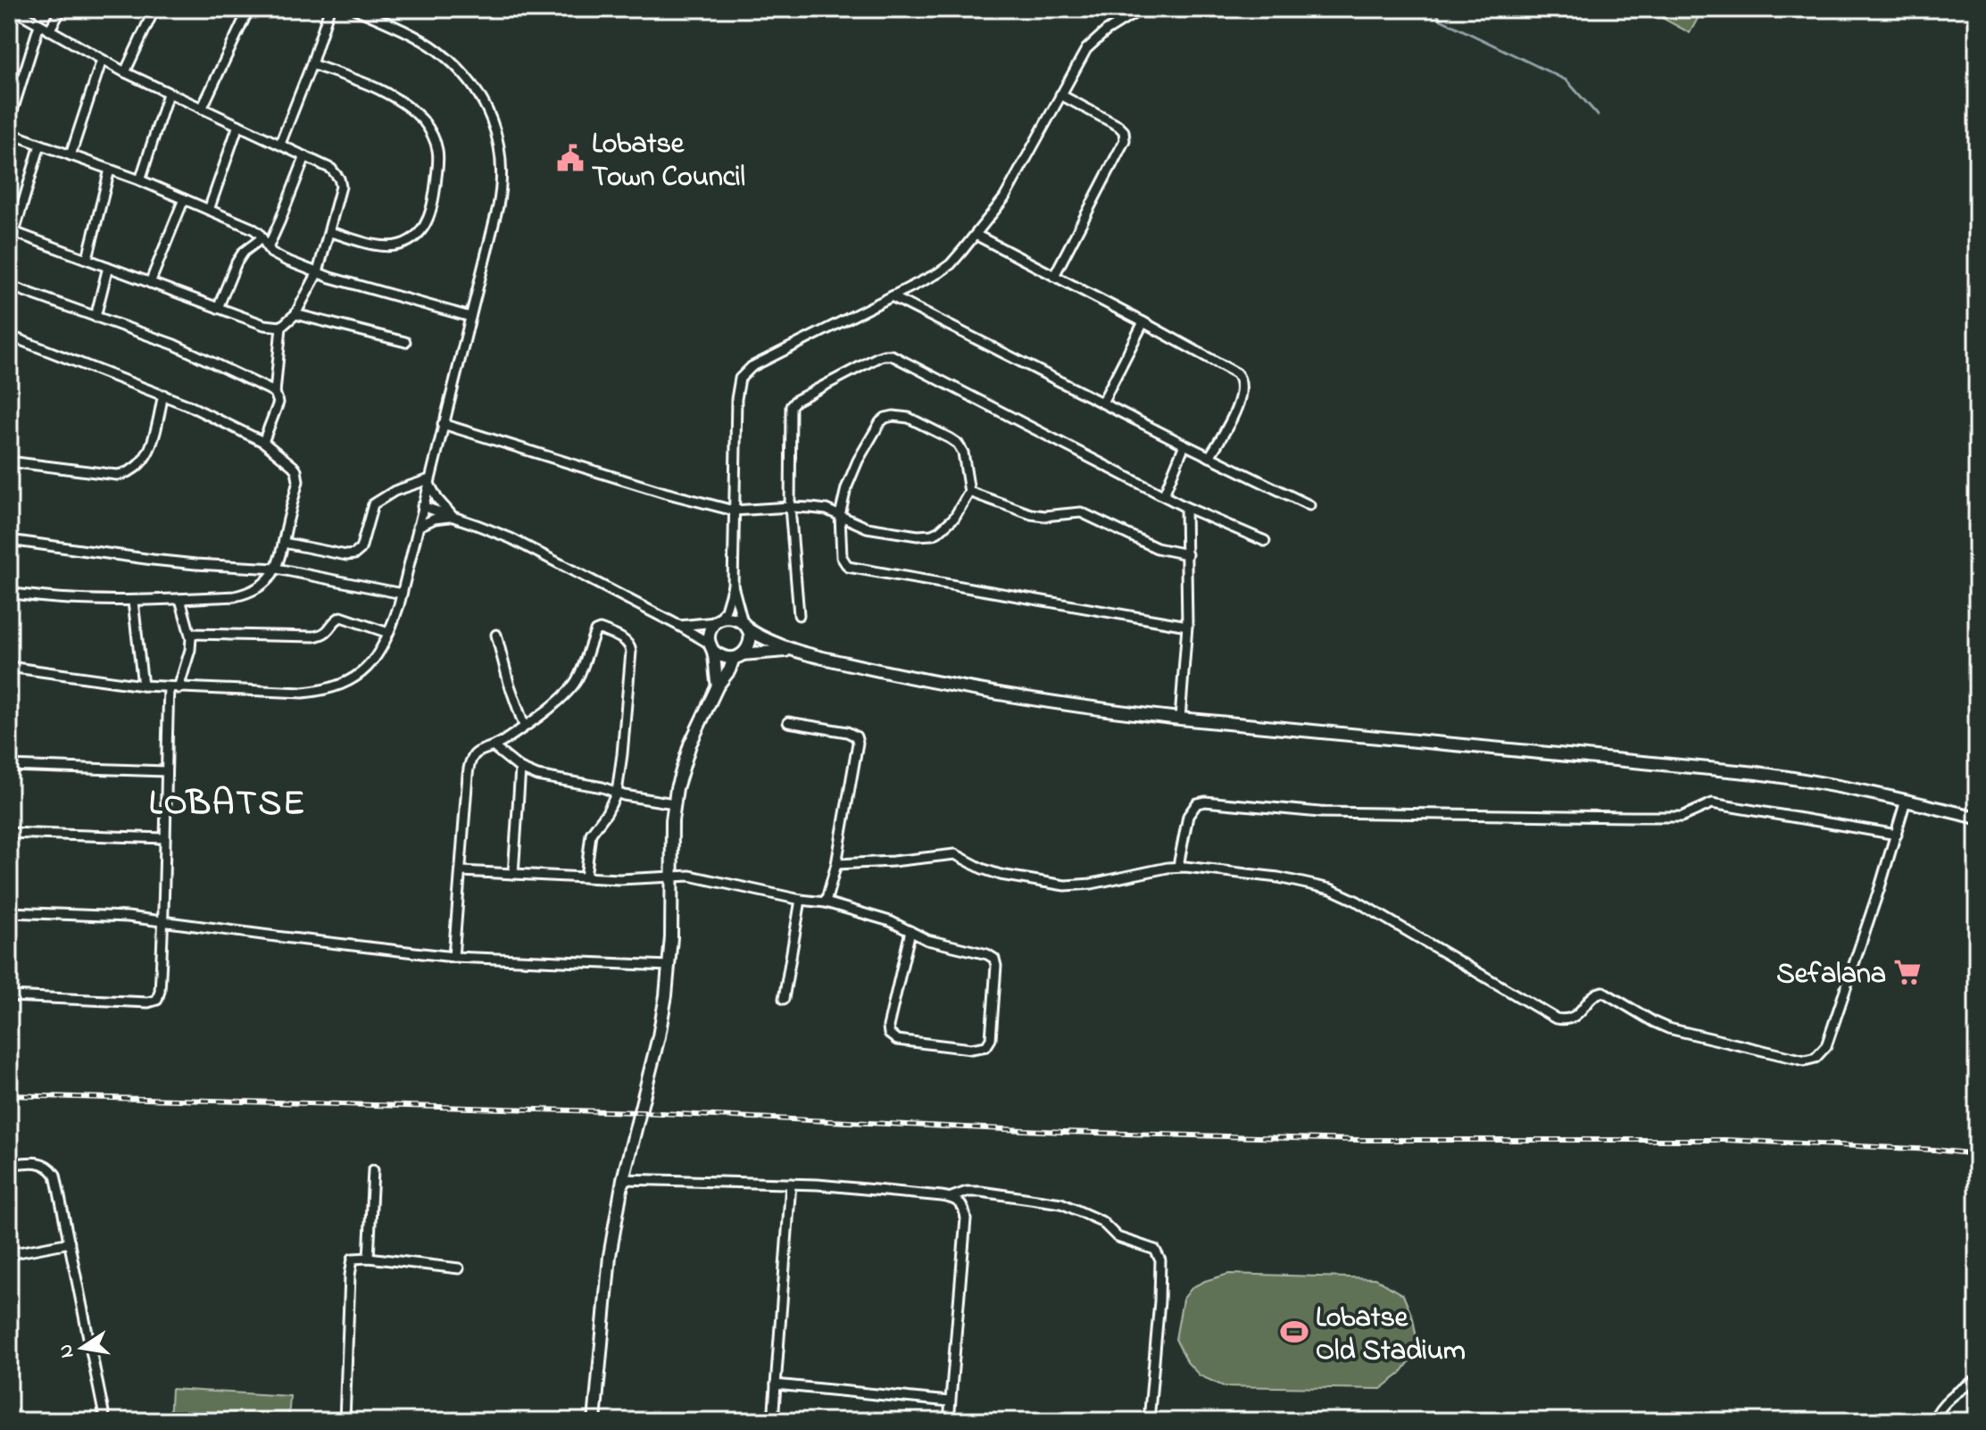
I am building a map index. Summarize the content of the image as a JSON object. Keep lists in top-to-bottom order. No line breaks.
{"districts":["LOBATSE"],"places":{"public building":["Lobatse Town Council"],"supermarket":["Sefalana"],"sports":["Lobatse Old Stadium"]},"north":"left"}
